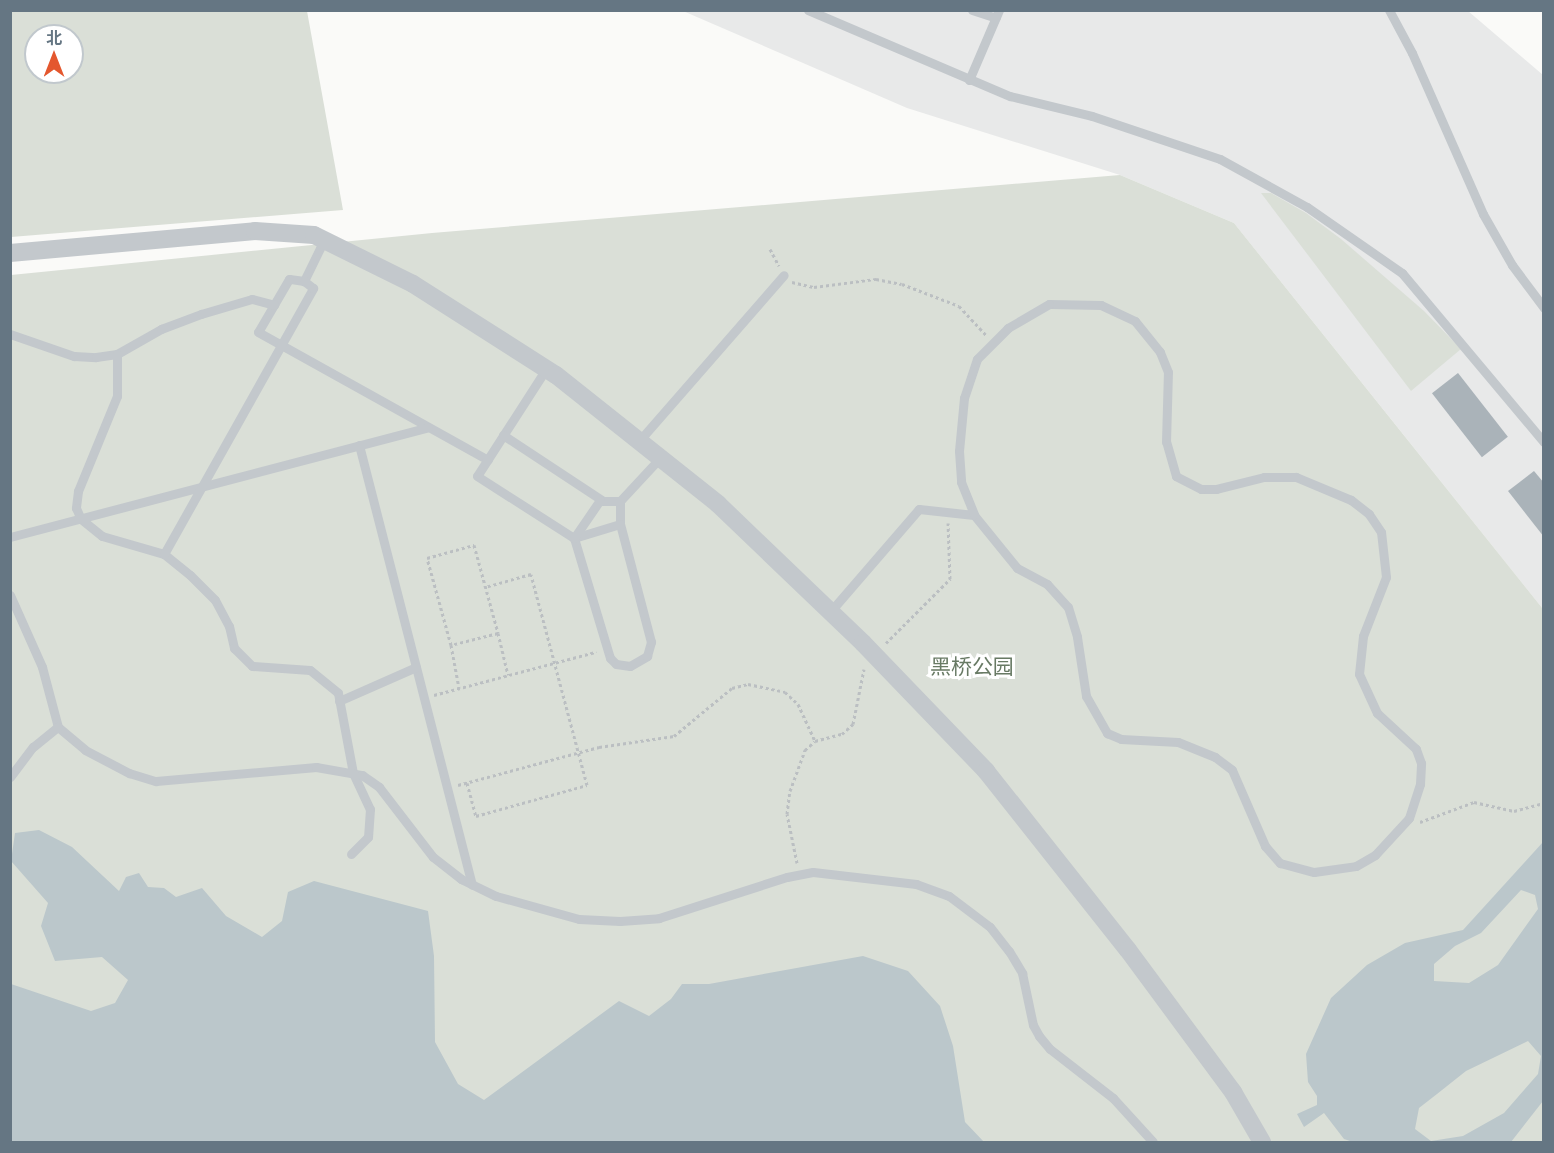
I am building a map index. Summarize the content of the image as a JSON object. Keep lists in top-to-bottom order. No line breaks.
{"parks":["黑桥公园"],"north":"top"}
